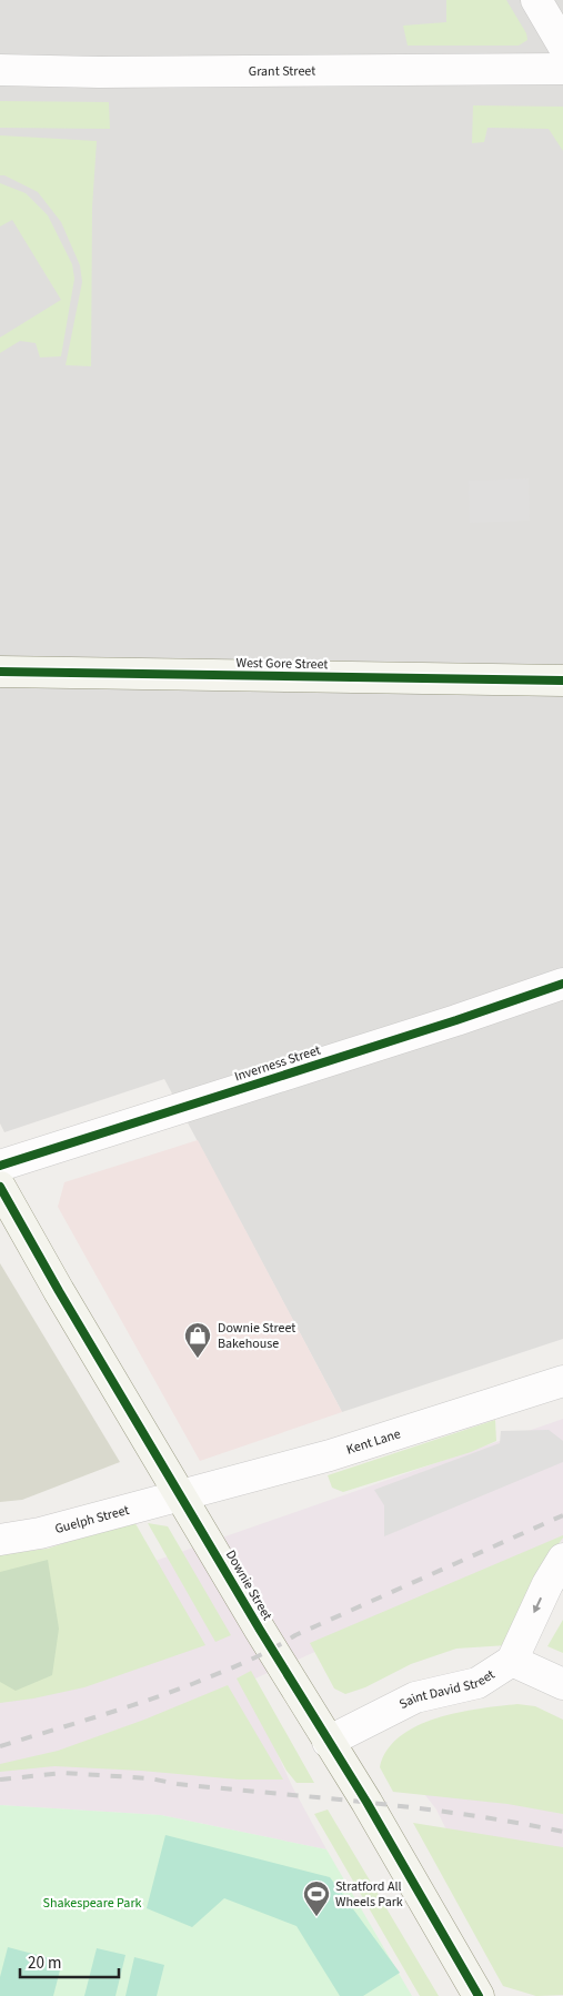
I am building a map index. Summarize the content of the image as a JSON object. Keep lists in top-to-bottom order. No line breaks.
{"streets":{"main road":["West Gore Street","Downie Street"],"street":["Grant Street","Inverness Street","Kent Lane","Guelph Street","Saint David Street"]},"crossings":[["Kent Lane","Guelph Street"],["Kent Lane","Downie Street"],["Guelph Street","Downie Street"],["Downie Street","Saint David Street"]],"parks":["Shakespeare Park"],"places":{"shop":["Downie Street Bakehouse"],"sports":["Stratford All Wheels Park"]},"scale_bar":"20 m"}
